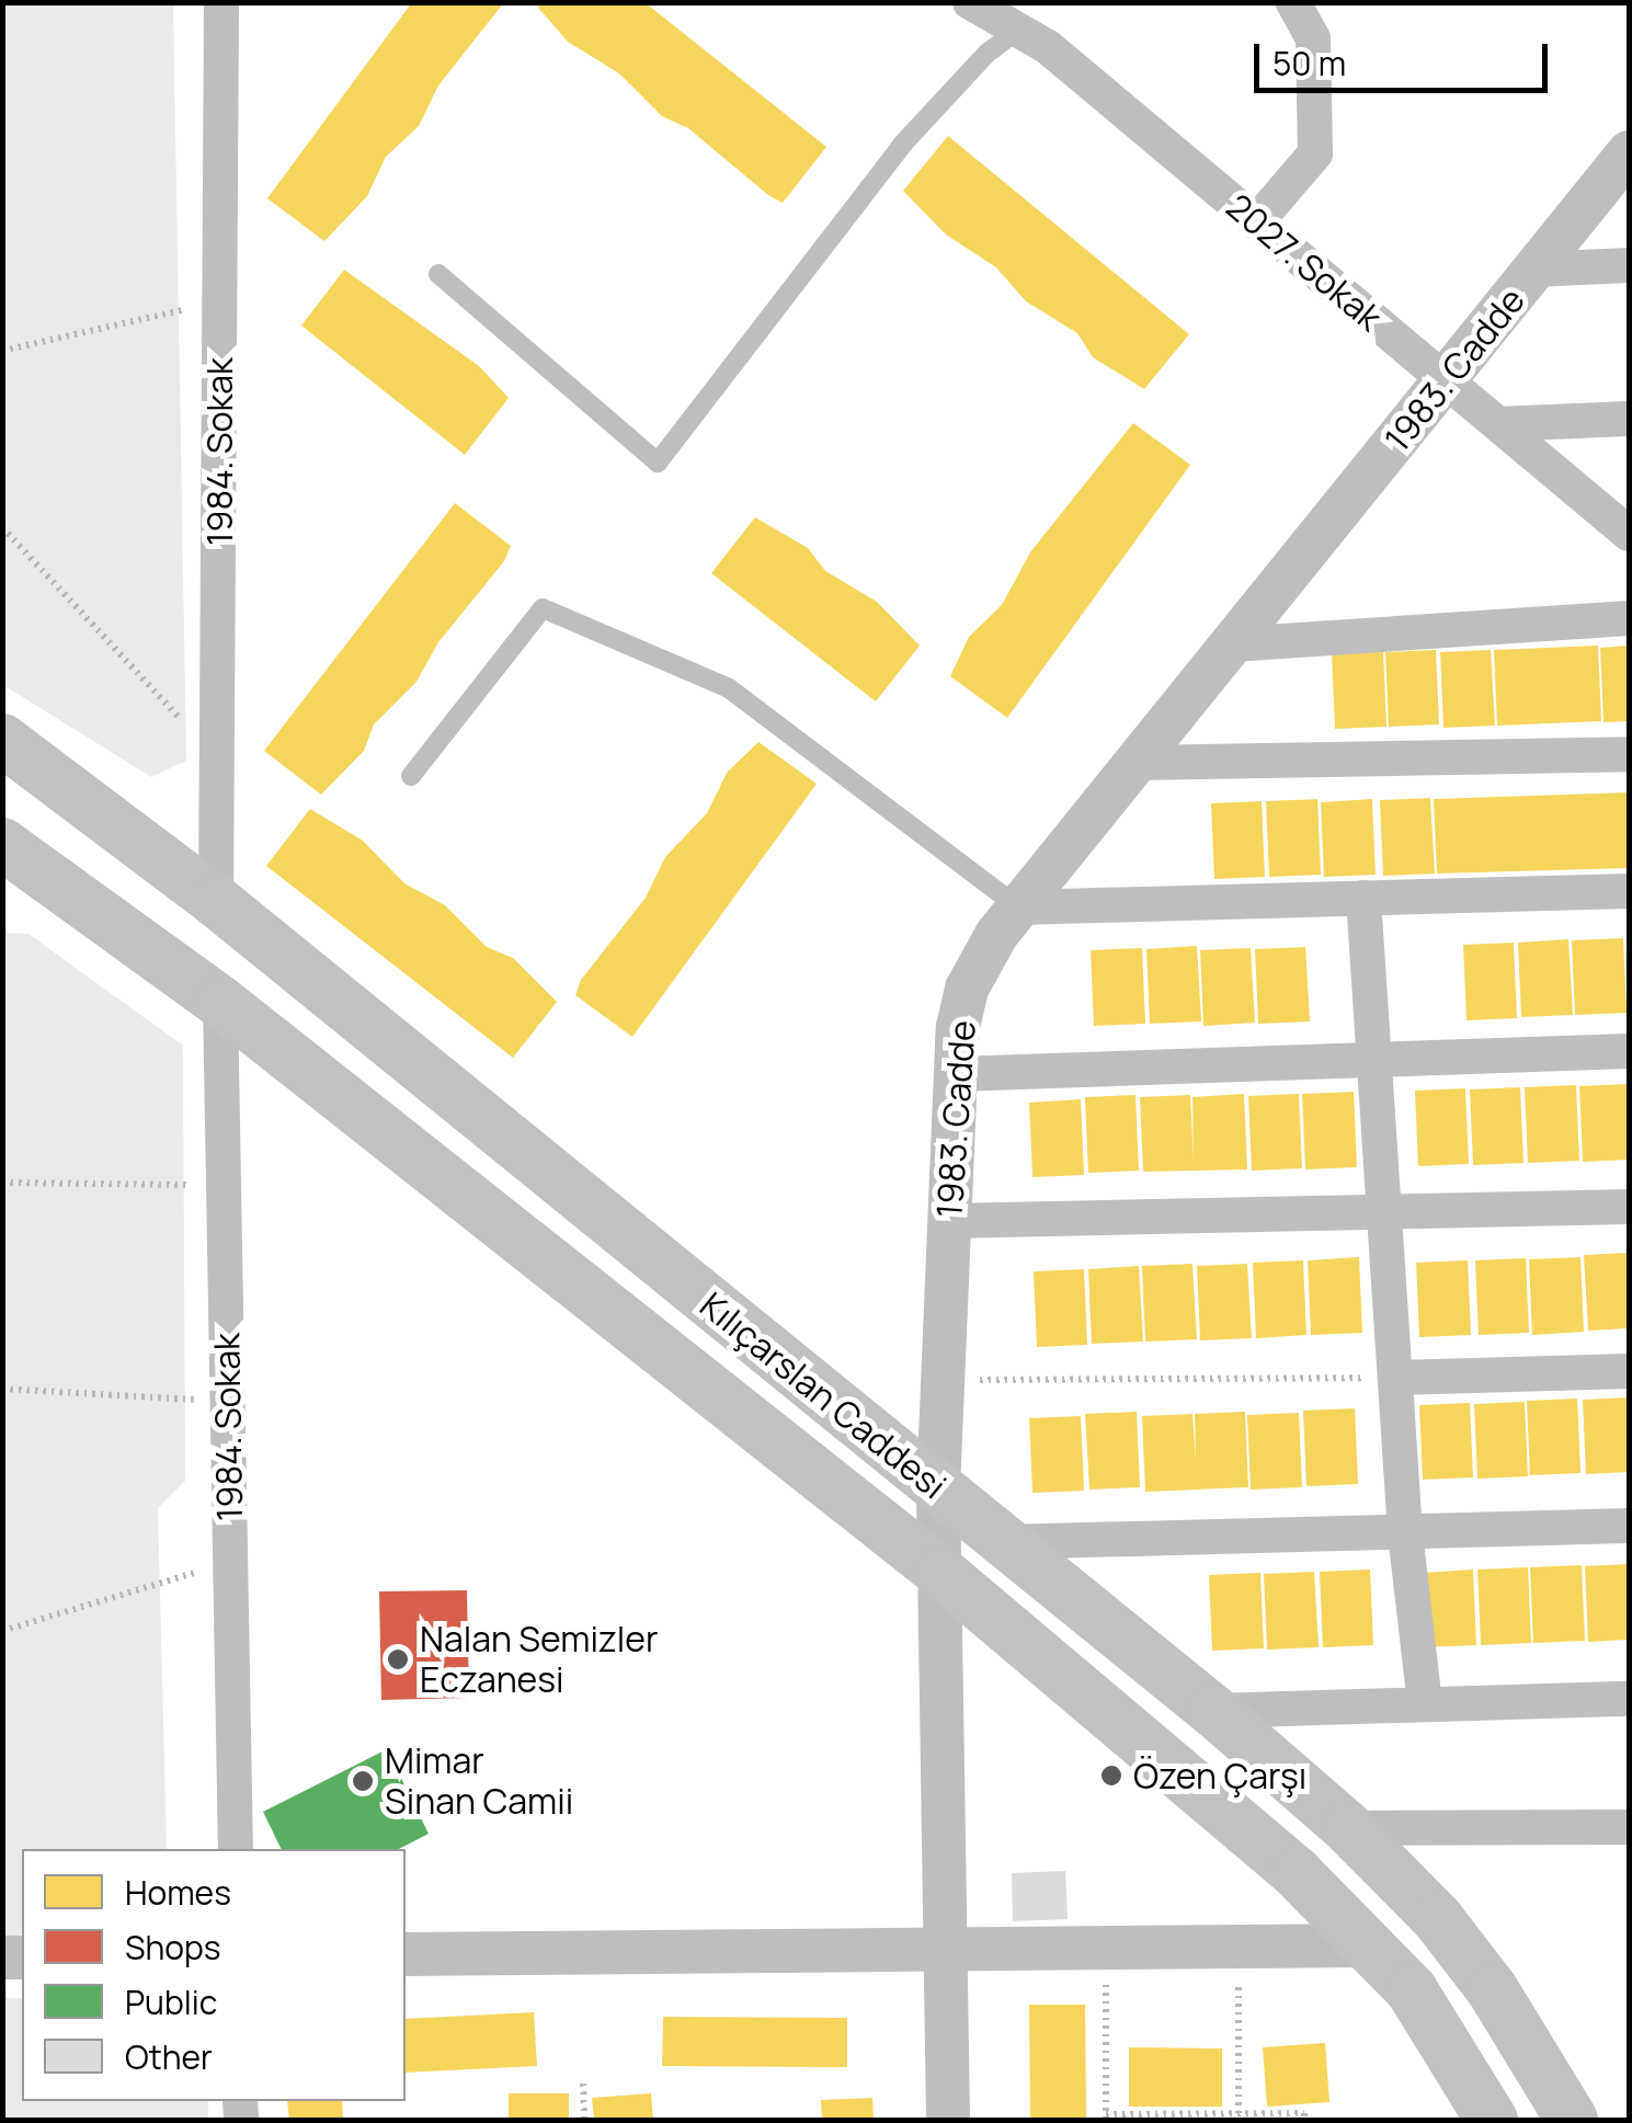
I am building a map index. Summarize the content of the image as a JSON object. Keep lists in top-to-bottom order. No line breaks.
{"streets":{"main road":["Kılıçarslan Caddesi"],"street":["2027. Sokak","1983. Cadde","1984. Sokak"]},"crossings":[["2027. Sokak","1983. Cadde"],["1983. Cadde","Kılıçarslan Caddesi"],["1984. Sokak","Kılıçarslan Caddesi"]],"places":["Nalan Semizler Eczanesi","Özen Çarşı","Mimar Sinan Camii"],"legend":["Homes","Shops","Public","Other"],"scale_bar":"50 m"}
